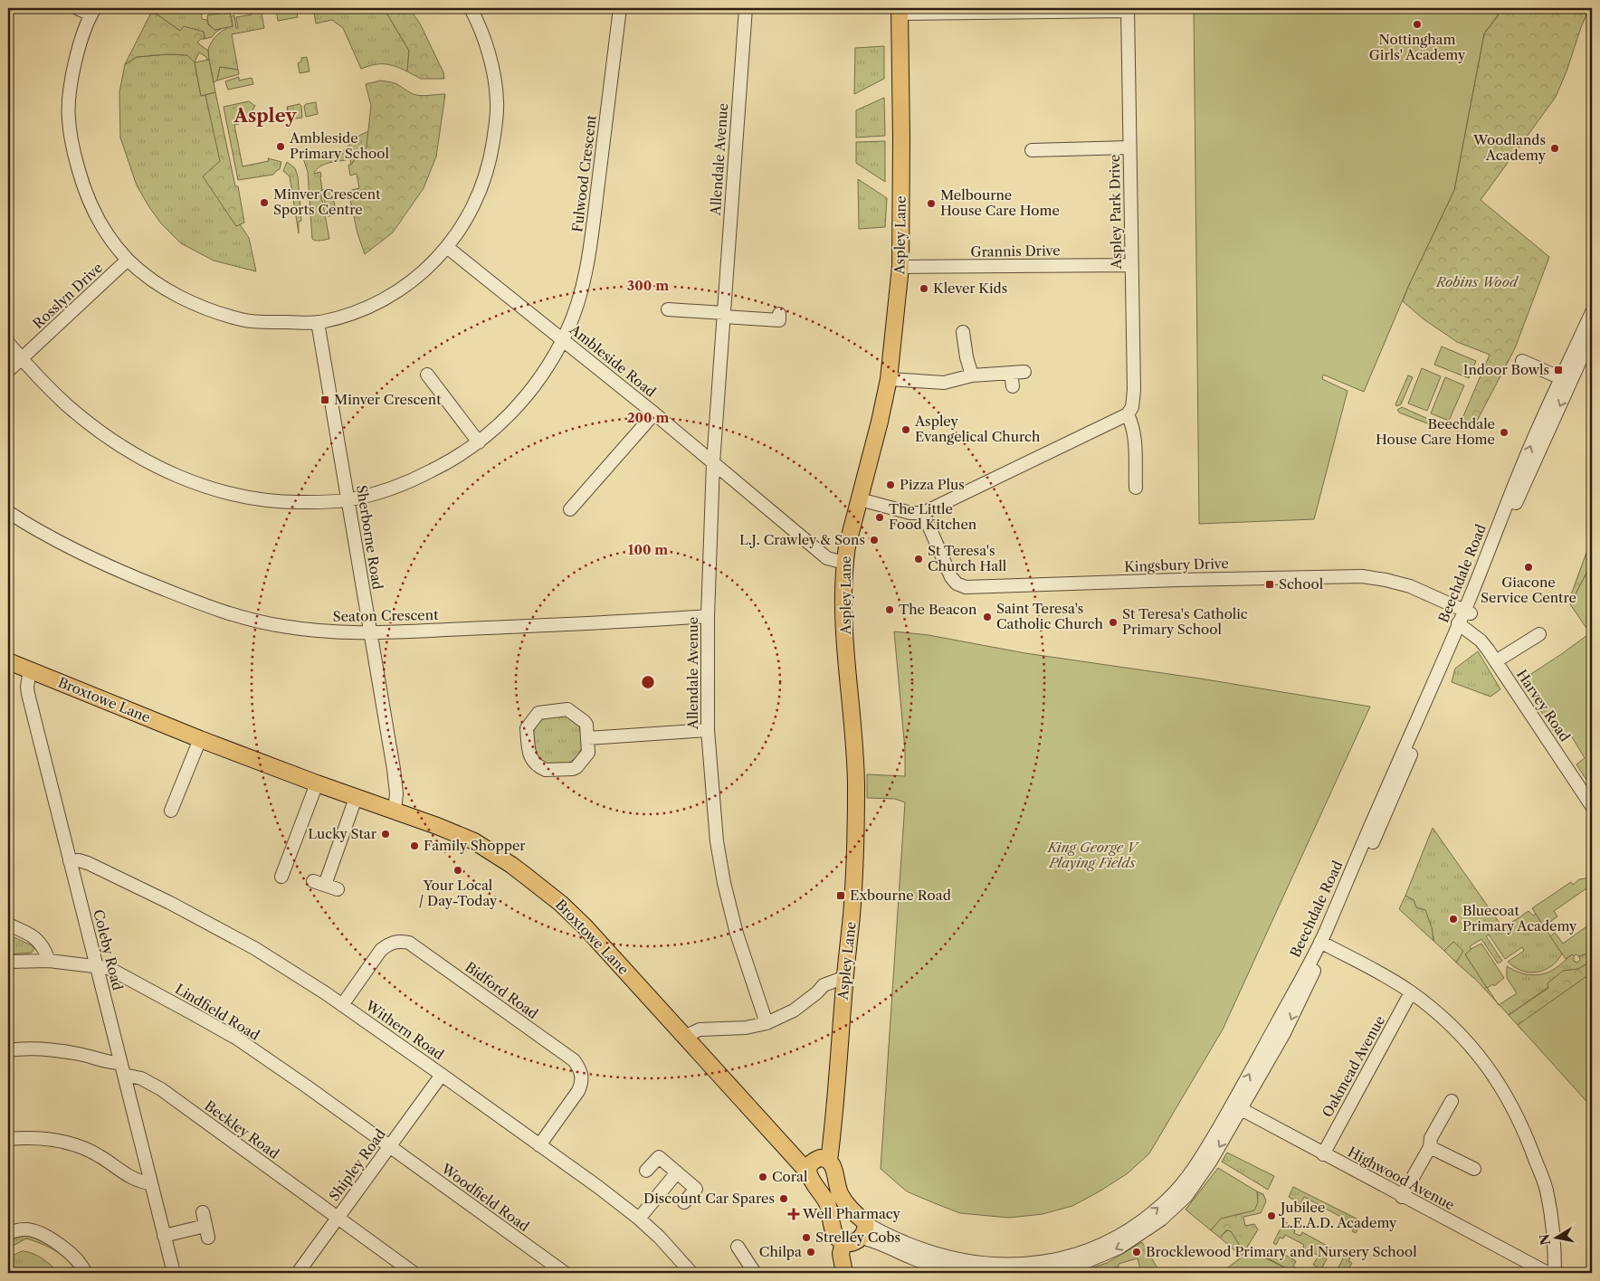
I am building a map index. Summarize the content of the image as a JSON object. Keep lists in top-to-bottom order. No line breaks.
{"streets":{"main road":["Aspley Lane","Broxtowe Lane"],"street":["Allendale Avenue","Fulwood Crescent","Aspley Park Drive","Grannis Drive","Rosslyn Drive","Ambleside Road","Sherborne Road","Kingsbury Drive","Beechdale Road","Seaton Crescent","Harvey Road","Coleby Road","Bidford Road","Lindfield Road","Withern Road","Oakmead Avenue","Beckley Road","Shipley Road","Highwood Avenue","Woodfield Road"]},"crossings":[["Allendale Avenue","Ambleside Road"],["Allendale Avenue","Seaton Crescent"],["Fulwood Crescent","Rosslyn Drive"],["Fulwood Crescent","Ambleside Road"],["Fulwood Crescent","Sherborne Road"],["Aspley Park Drive","Grannis Drive"],["Aspley Lane","Grannis Drive"],["Aspley Lane","Ambleside Road"],["Sherborne Road","Seaton Crescent"],["Sherborne Road","Broxtowe Lane"],["Kingsbury Drive","Beechdale Road"],["Beechdale Road","Harvey Road"],["Beechdale Road","Highwood Avenue"],["Broxtowe Lane","Coleby Road"],["Coleby Road","Lindfield Road"],["Coleby Road","Withern Road"],["Coleby Road","Beckley Road"],["Bidford Road","Withern Road"],["Lindfield Road","Shipley Road"],["Lindfield Road","Woodfield Road"],["Withern Road","Shipley Road"],["Oakmead Avenue","Highwood Avenue"],["Beckley Road","Shipley Road"],["Shipley Road","Woodfield Road"]],"districts":["Aspley"],"parks":["Robins Wood","King George V Playing Fields"],"places":{"other":["Nottingham Girls' Academy","Ambleside Primary School","Woodlands Academy","Minver Crescent Sports Centre","Melbourne House Care Home","Klever Kids","Aspley Evangelical Church","Beechdale House Care Home","Pizza Plus","The Little Food Kitchen","L.J. Crawley & Sons","St Teresa's Church Hall","Giacone Service Centre","The Beacon","Saint Teresa's Catholic Church","St Teresa's Catholic Primary School","Lucky Star","Family Shopper","Your Local / Day-Today","Bluecoat Primary Academy","Coral","Discount Car Spares","Jubilee L.E.A.D. Academy","Strelley Cobs","Chilpa","Brocklewood Primary and Nursery School"],"transit":["Indoor Bowls","Minver Crescent","School","Exbourne Road"],"health":["Well Pharmacy"]},"north":"left","rings":["300 m","200 m","100 m"]}
